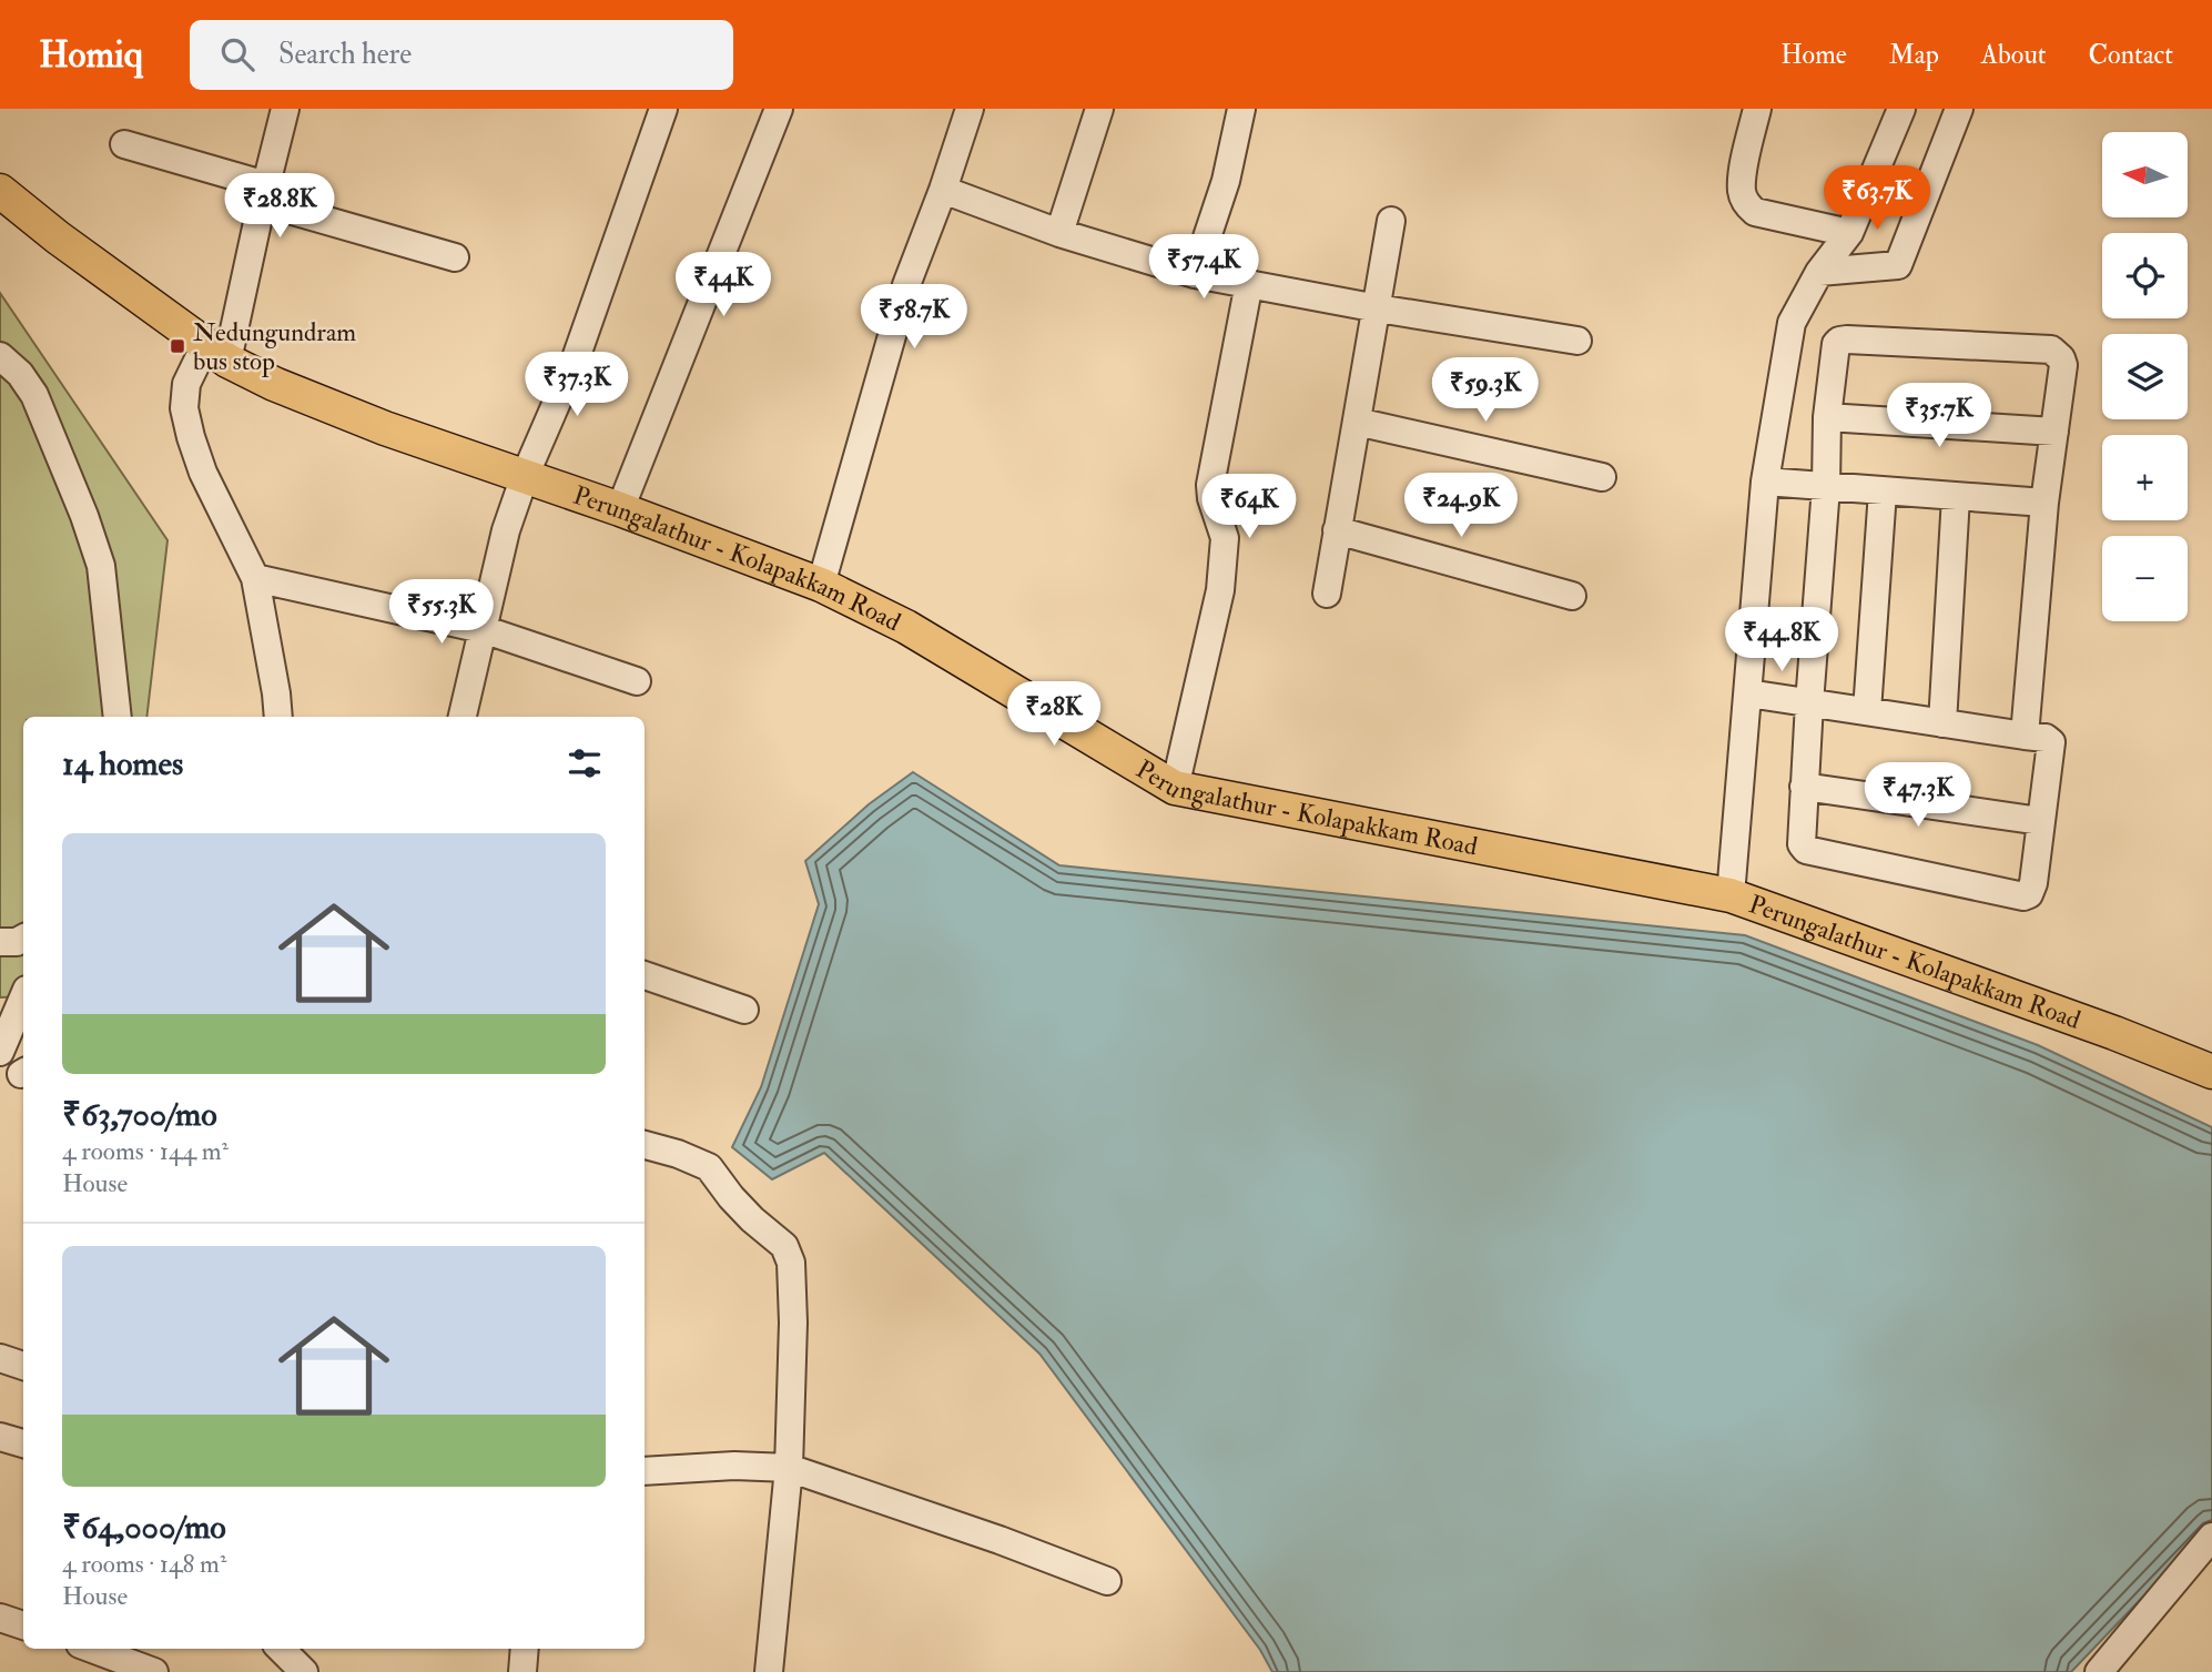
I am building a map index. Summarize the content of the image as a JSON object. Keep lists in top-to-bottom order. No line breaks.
{"streets":{"main road":["Perungalathur - Kolapakkam Road"]},"places":{"transit":["Nedungundram bus stop"]},"north":"left","page":{"header":"Homiq","search":"Search here","nav":["Home","Map","About","Contact"],"map_buttons":["+","−"],"price":["₹63.7K","₹28.8K","₹57.4K","₹44K","₹58.7K","₹37.3K","₹59.3K","₹35.7K","₹24.9K","₹64K","₹55.3K","₹44.8K","₹28K","₹47.3K"],"heading":"14 homes","list":[{"name":"₹63,700/mo","note":"4 rooms · 144 m² · House"},{"name":"₹64,000/mo","note":"4 rooms · 148 m² · House"}]}}
